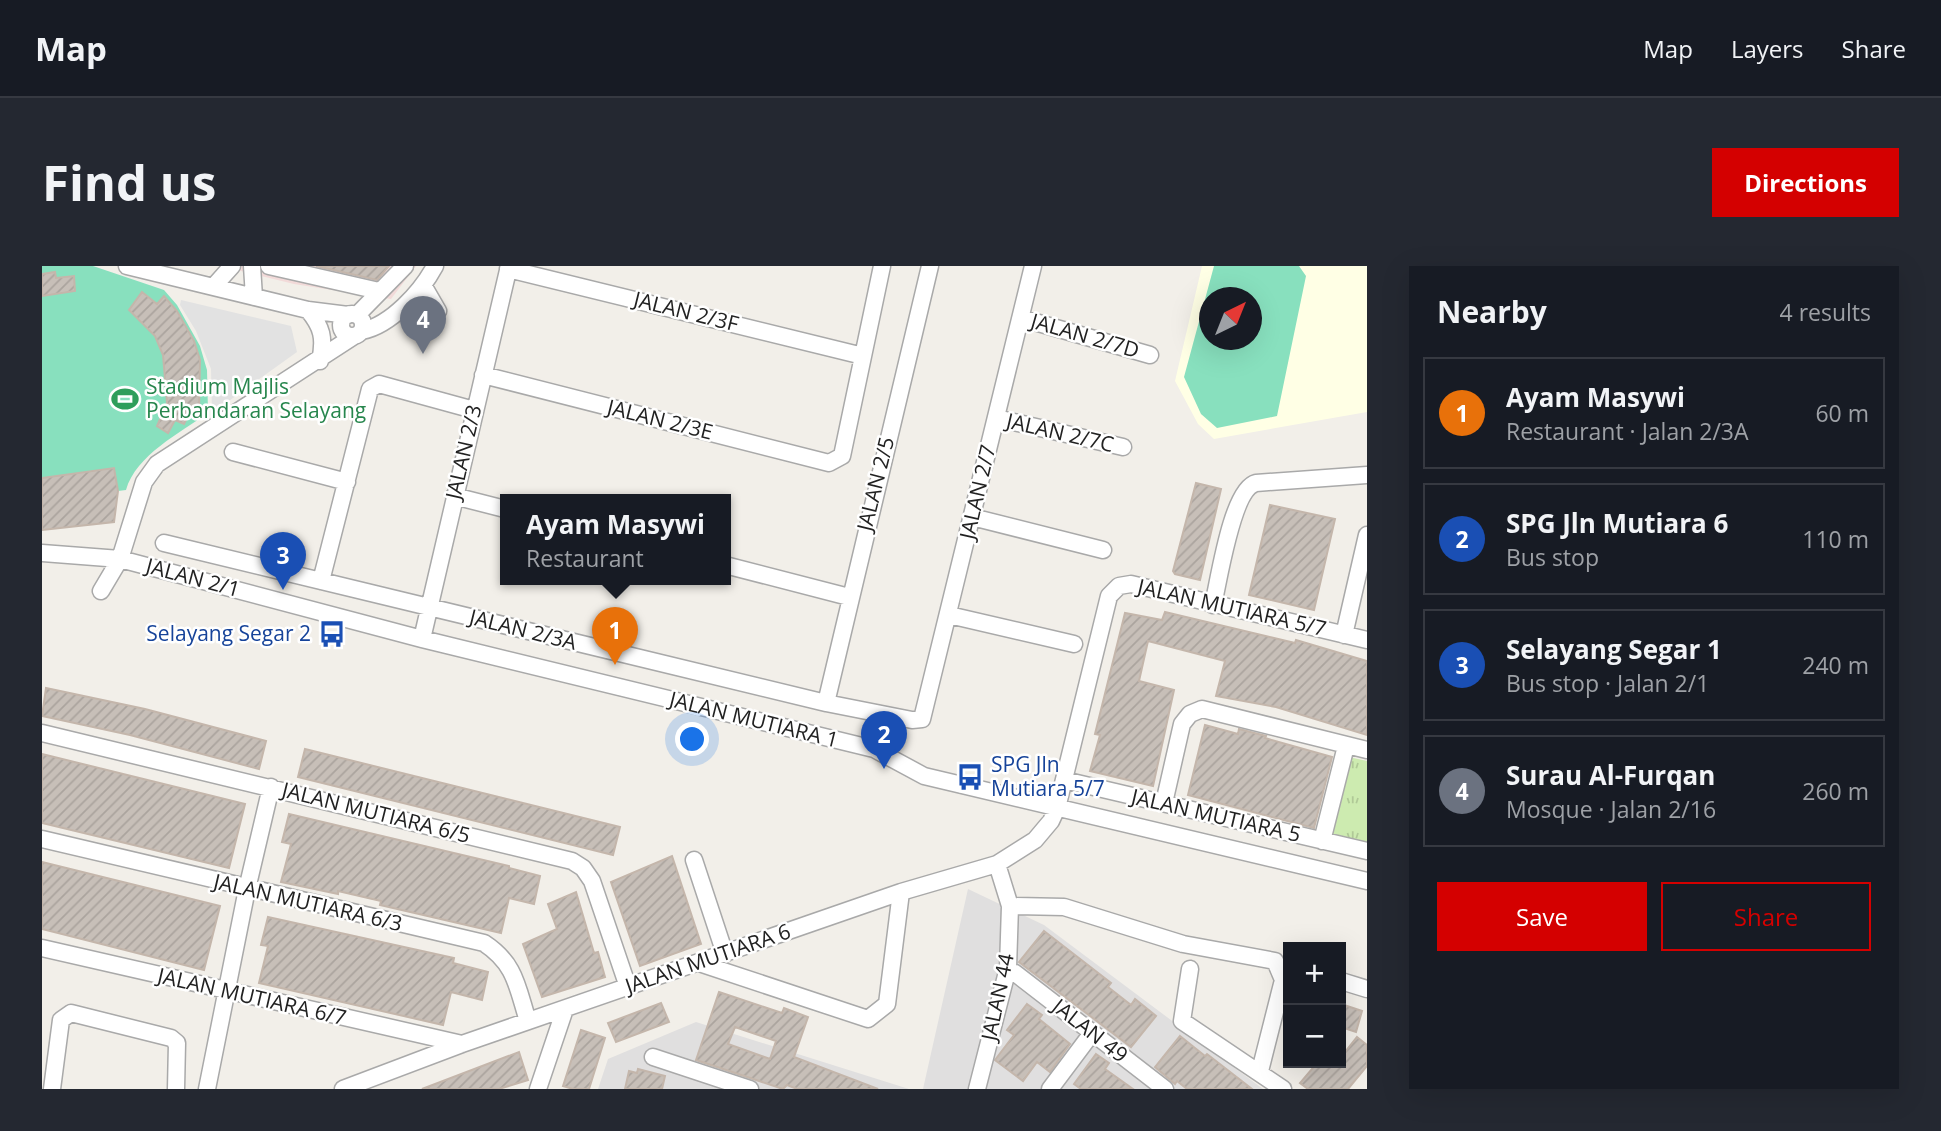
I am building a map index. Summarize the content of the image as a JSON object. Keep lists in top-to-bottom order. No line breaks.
{"streets":{"street":["JALAN 2/3F","JALAN 2/7D","JALAN 2/3E","JALAN 2/7C","JALAN 2/3","JALAN 2/5","JALAN 2/7","JALAN 2/1","JALAN MUTIARA 5/7","JALAN 2/3A","JALAN MUTIARA 1","JALAN MUTIARA 6/5","JALAN MUTIARA 5","JALAN MUTIARA 6/3","JALAN MUTIARA 6","JALAN MUTIARA 6/7","JALAN 44","JALAN 49"]},"crossings":[["JALAN 2/3F","JALAN 2/3E"],["JALAN 2/3F","JALAN 2/3"],["JALAN 2/7D","JALAN 2/7"],["JALAN 2/3E","JALAN 2/3"],["JALAN 2/7C","JALAN 2/7"],["JALAN 2/3","JALAN 2/1"],["JALAN 2/3","JALAN 2/3A"],["JALAN 2/3","JALAN MUTIARA 1"],["JALAN 2/5","JALAN 2/3A"],["JALAN 2/7","JALAN 2/3A"],["JALAN 2/1","JALAN MUTIARA 1"],["JALAN MUTIARA 5/7","JALAN MUTIARA 1"],["JALAN MUTIARA 5/7","JALAN MUTIARA 5"],["JALAN MUTIARA 5/7","JALAN MUTIARA 6"],["JALAN MUTIARA 1","JALAN MUTIARA 6"],["JALAN MUTIARA 6/5","JALAN MUTIARA 6"],["JALAN MUTIARA 6/3","JALAN MUTIARA 6"],["JALAN MUTIARA 6","JALAN MUTIARA 6/7"],["JALAN MUTIARA 6","JALAN 44"]],"places":{"sports":["Stadium Majlis Perbandaran Selayang"],"bus stop":["Selayang Segar 2","SPG Jln Mutiara 5/7"]},"north":"top right","page":{"header":"Map","nav":["Map","Layers","Share"],"buttons":["Directions",["Save","Share"]],"title":"Find us","heading":["Nearby","4 results"],"pins":["4","3","1","2"],"list":[{"mark":"1","name":"Ayam Masywi","note":"Restaurant · Jalan 2/3A","value":"60 m"},{"mark":"2","name":"SPG Jln Mutiara 6","note":"Bus stop","value":"110 m"},{"mark":"3","name":"Selayang Segar 1","note":"Bus stop · Jalan 2/1","value":"240 m"},{"mark":"4","name":"Surau Al-Furqan","note":"Mosque · Jalan 2/16","value":"260 m"}],"popup":["Ayam Masywi","Restaurant"],"map_buttons":["+","−"]}}
